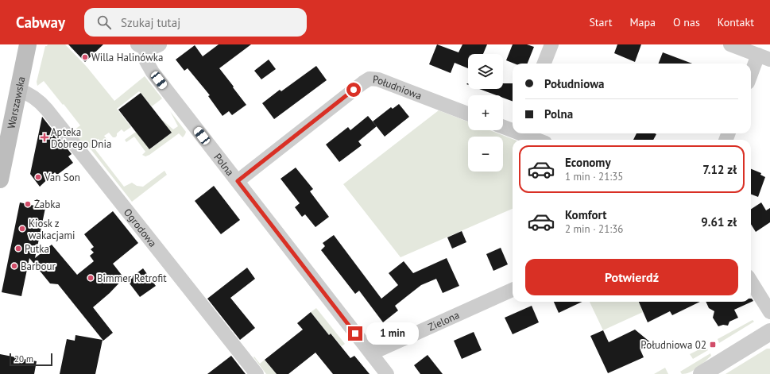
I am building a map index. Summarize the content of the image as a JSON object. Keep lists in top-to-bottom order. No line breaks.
{"streets":{"main road":["Warszawska"],"street":["Południowa","Polna","Ogrodowa","Zielona"]},"crossings":[["Południowa","Polna"],["Warszawska","Ogrodowa"],["Polna","Zielona"]],"places":{"other":["Willa Halinówka","Van Son","Żabka","Kiosk z wakacjami","Putka","Barbour","Bimmer Retrofit"],"health":["Apteka Dobrego Dnia"],"transit":["Południowa 02"]},"scale_bar":"20 m","page":{"header":"Cabway","search":"Szukaj tutaj","nav":["Start","Mapa","O nas","Kontakt"],"map_buttons":["+","−"],"banner":["Południowa","Polna"],"list":[{"name":"Economy","note":"1 min · 21:35","value":"7.12 zł"},{"name":"Komfort","note":"2 min · 21:36","value":"9.61 zł"}],"buttons":"Potwierdź","bubble":"1 min","scale":"20 m"}}
